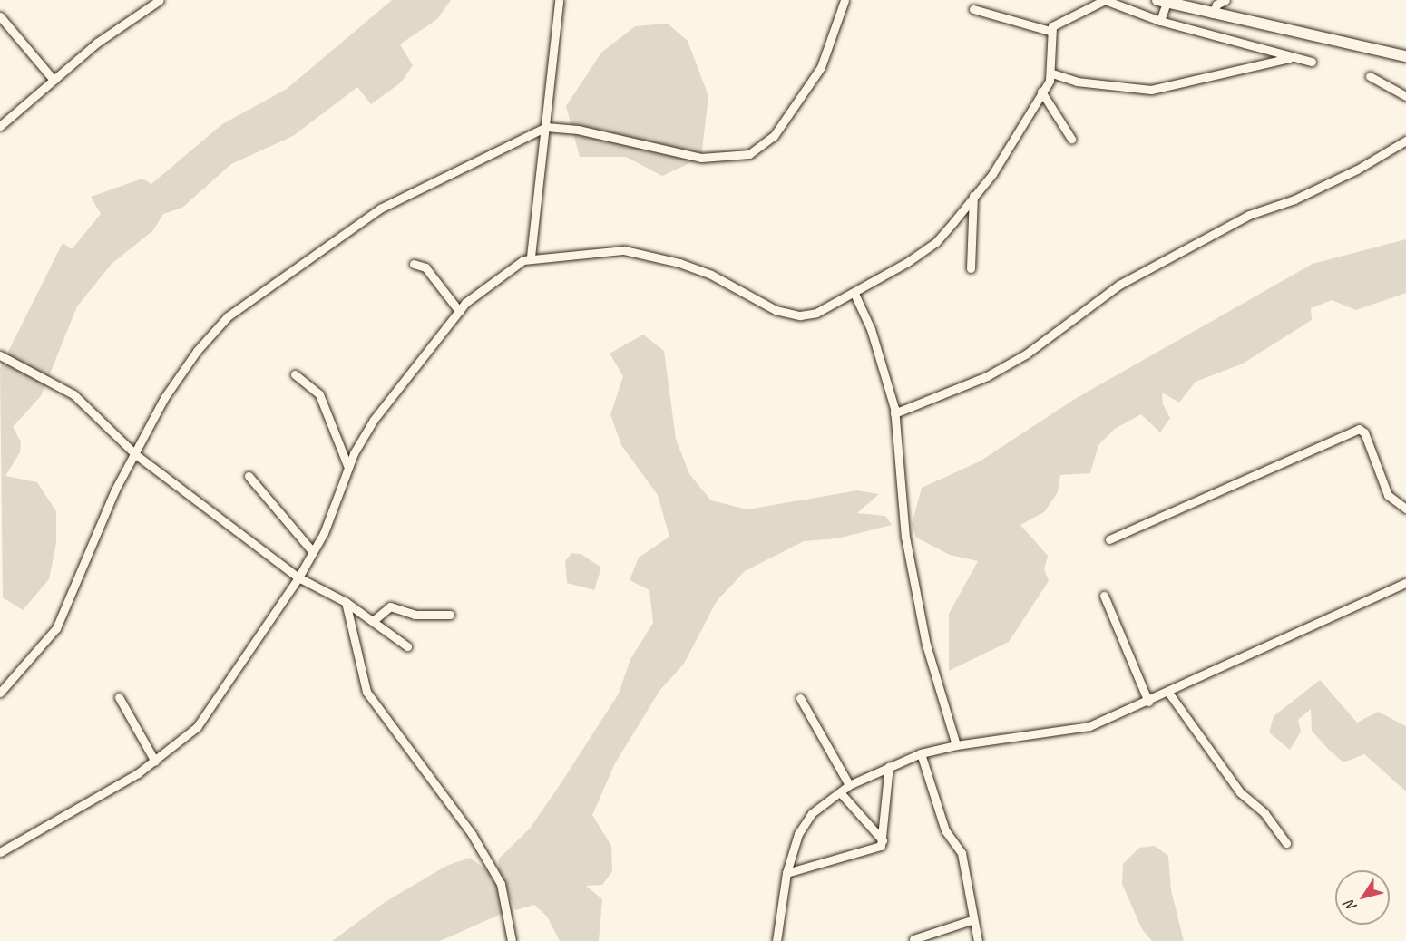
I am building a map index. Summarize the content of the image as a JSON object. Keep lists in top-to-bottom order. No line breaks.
{"north":"bottom left"}
